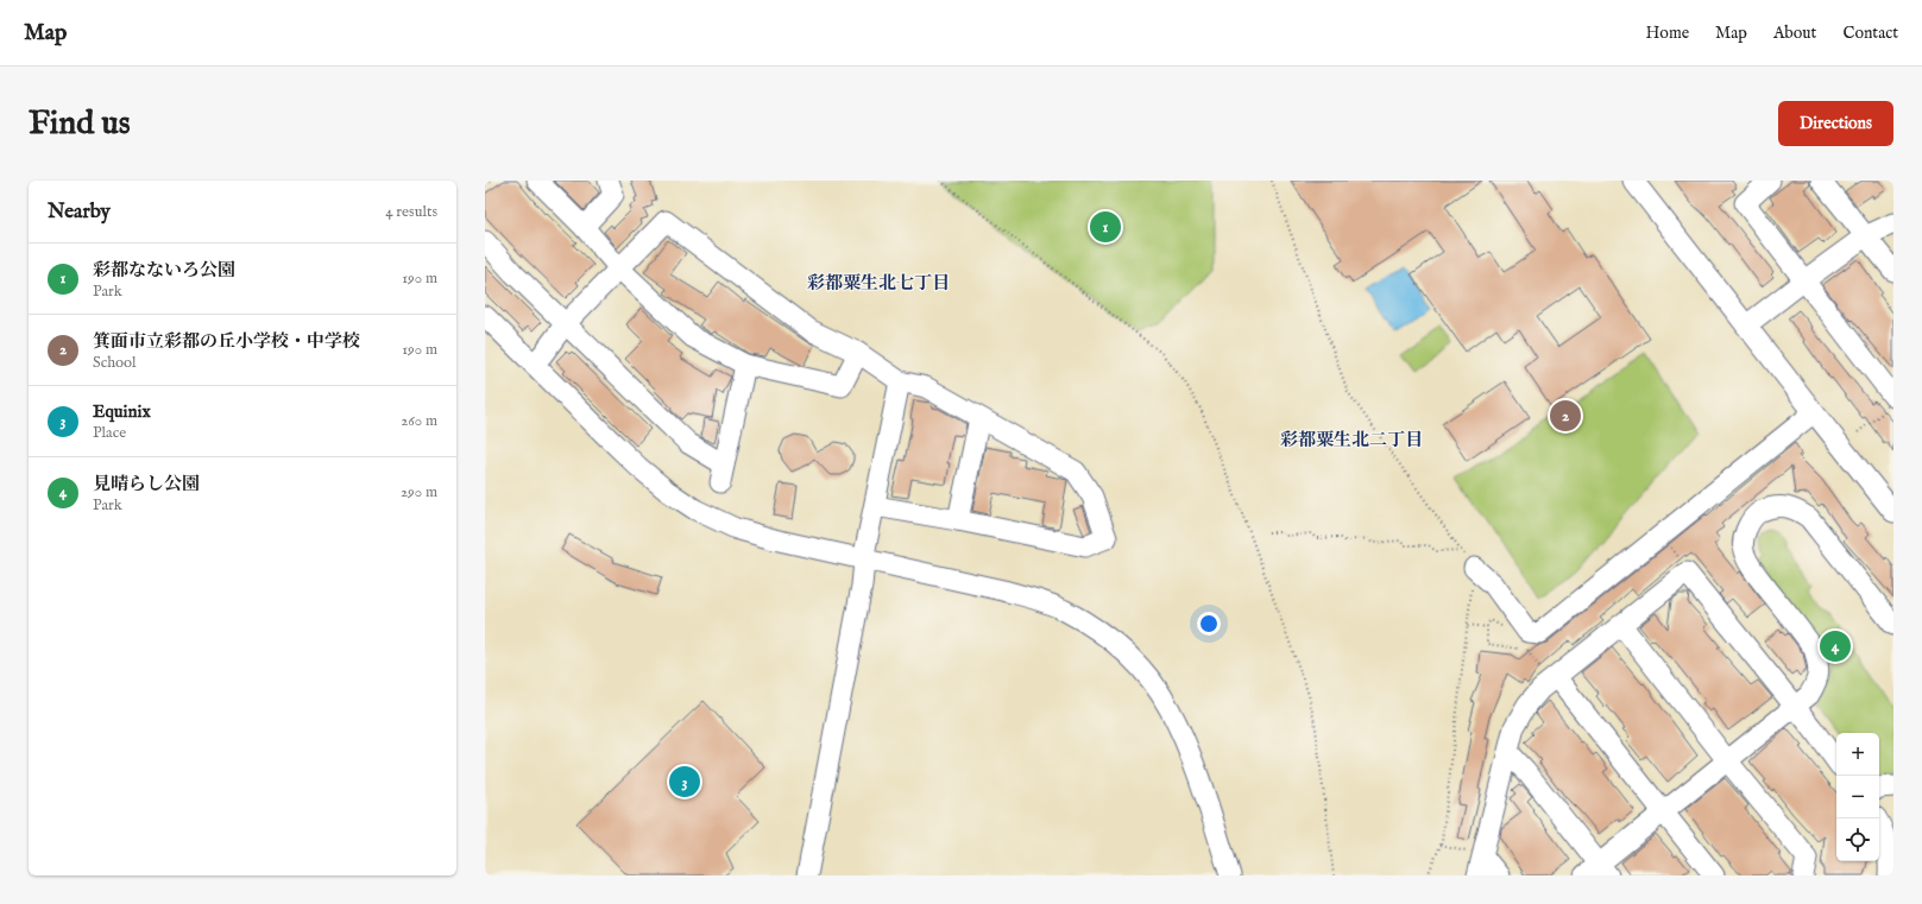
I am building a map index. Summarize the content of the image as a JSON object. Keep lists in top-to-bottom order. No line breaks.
{"districts":["彩都粟生北七丁目","彩都粟生北二丁目"],"page":{"header":"Map","nav":["Home","Map","About","Contact"],"buttons":"Directions","title":"Find us","heading":["Nearby","4 results"],"pins":["1","2","4","3"],"list":[{"mark":"1","name":"彩都なないろ公園","note":"Park","value":"190 m"},{"mark":"2","name":"箕面市立彩都の丘小学校・中学校","note":"School","value":"190 m"},{"mark":"3","name":"Equinix","note":"Place","value":"260 m"},{"mark":"4","name":"見晴らし公園","note":"Park","value":"290 m"}],"map_buttons":["+","−"]}}
